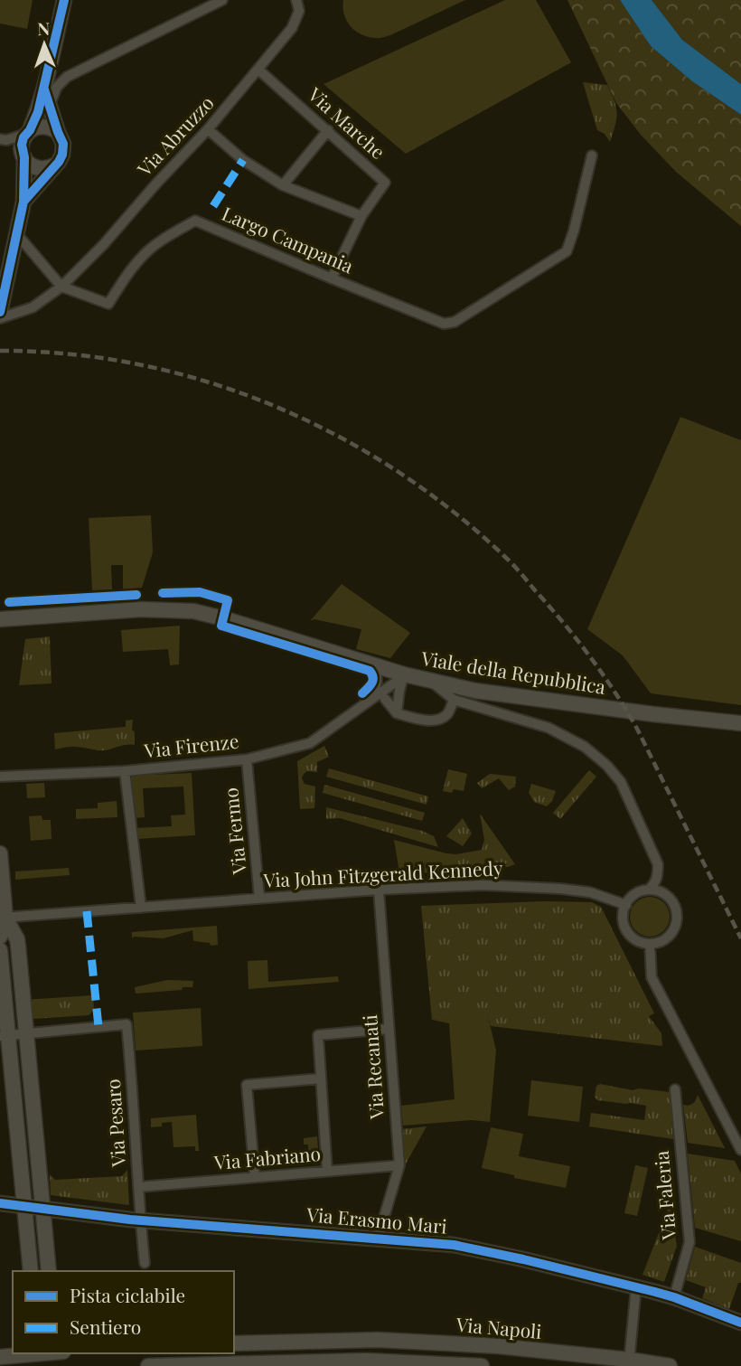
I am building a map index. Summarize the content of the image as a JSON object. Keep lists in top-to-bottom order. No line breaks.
{"streets":{"street":["Via Marche","Via Abruzzo","Largo Campania","Viale della Repubblica","Via Firenze","Via Fermo","Via John Fitzgerald Kennedy","Via Recanati","Via Pesaro","Via Fabriano","Via Faleria","Via Erasmo Mari","Via Napoli"]},"crossings":[["Via Marche","Via Abruzzo"],["Via Marche","Largo Campania"],["Via Abruzzo","Largo Campania"],["Viale della Repubblica","Via Firenze"],["Via Firenze","Via Fermo"],["Via Fermo","Via John Fitzgerald Kennedy"],["Via John Fitzgerald Kennedy","Via Recanati"],["Via Recanati","Via Fabriano"],["Via Recanati","Via Erasmo Mari"],["Via Pesaro","Via Fabriano"],["Via Pesaro","Via Erasmo Mari"],["Via Faleria","Via Erasmo Mari"]],"legend":["Pista ciclabile","Sentiero"],"north":"top"}
